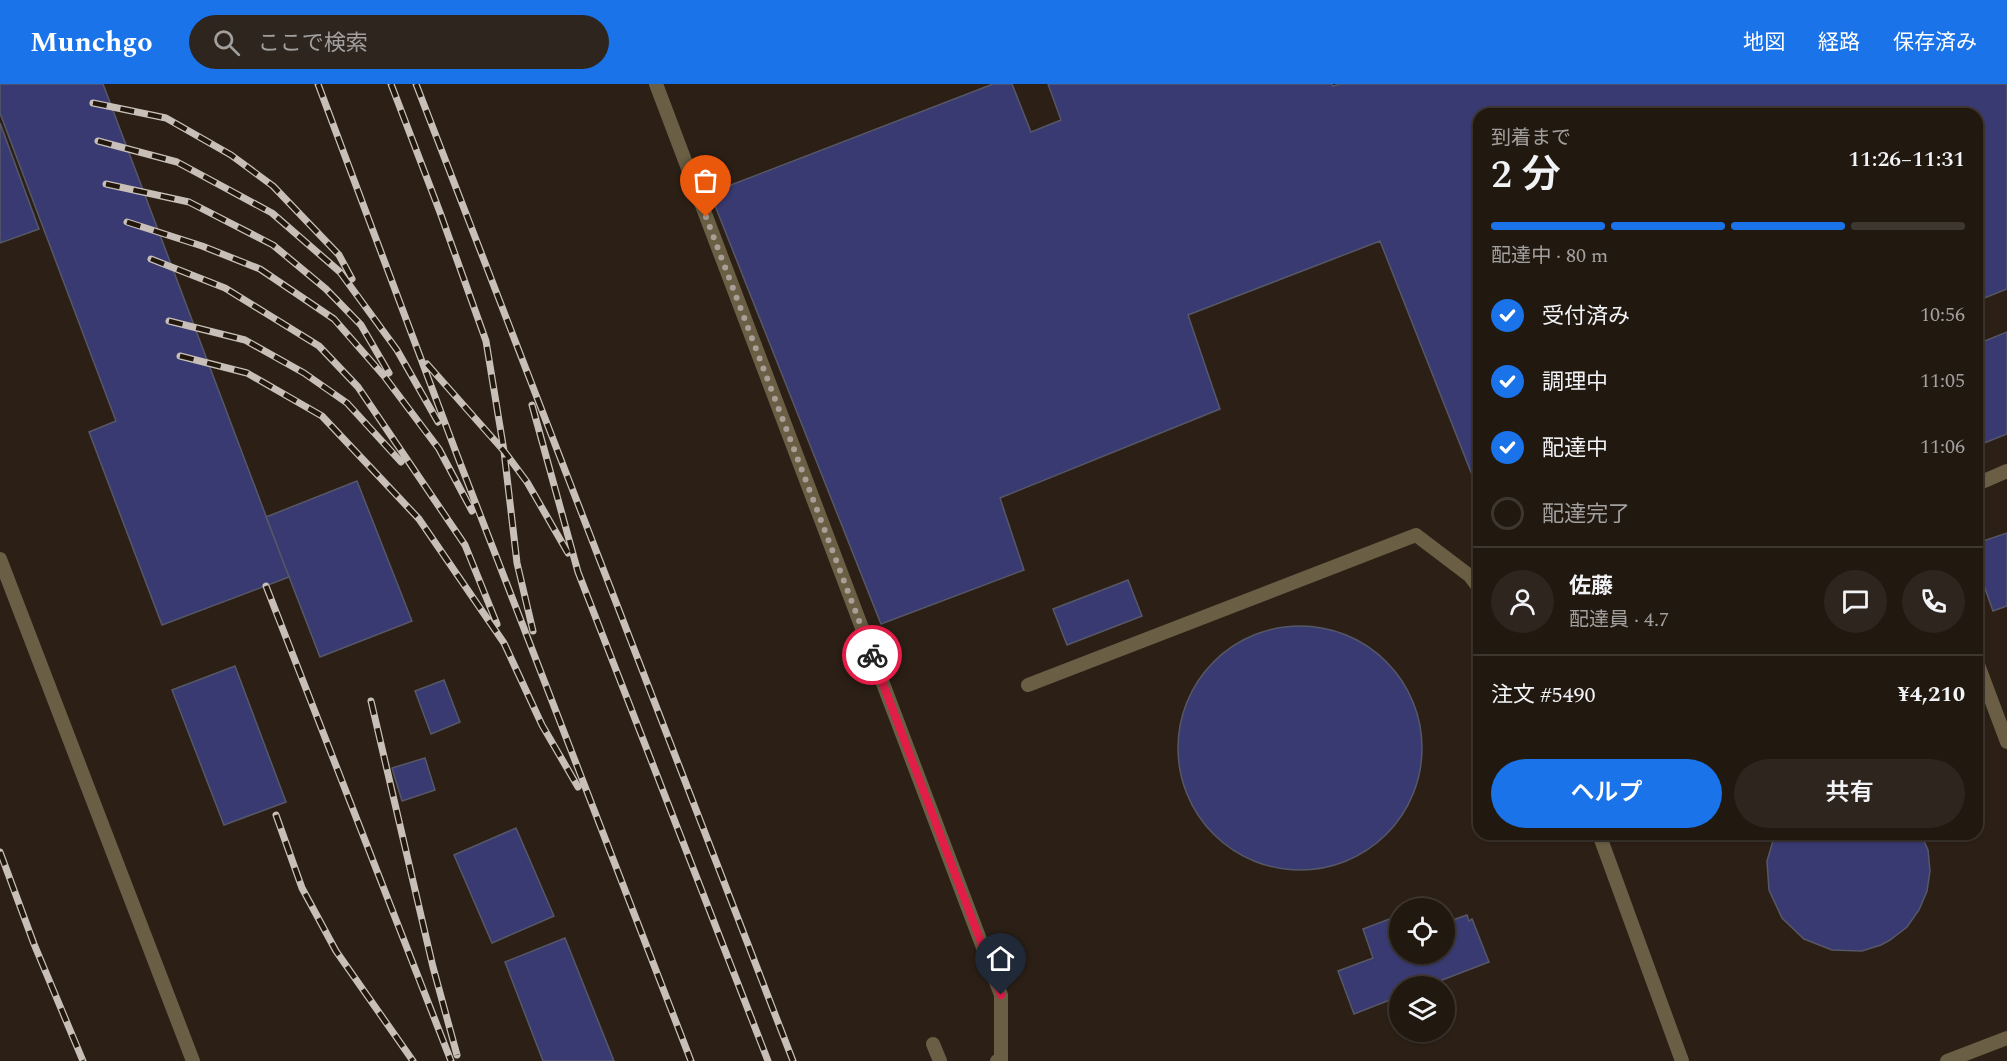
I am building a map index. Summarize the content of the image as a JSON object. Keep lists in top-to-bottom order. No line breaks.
{"page":{"header":"Munchgo","search":"ここで検索","nav":["地図","経路","保存済み"],"heading":["2 分","到着まで","11:26–11:31"],"panel":["佐藤","配達員 · 4.7","注文 #5490","¥4,210"],"bar":"配達中 · 80 m","list":[["受付済み","10:56"],["調理中","11:05"],["配達中","11:06"],"配達完了"],"buttons":["ヘルプ","共有"]}}
